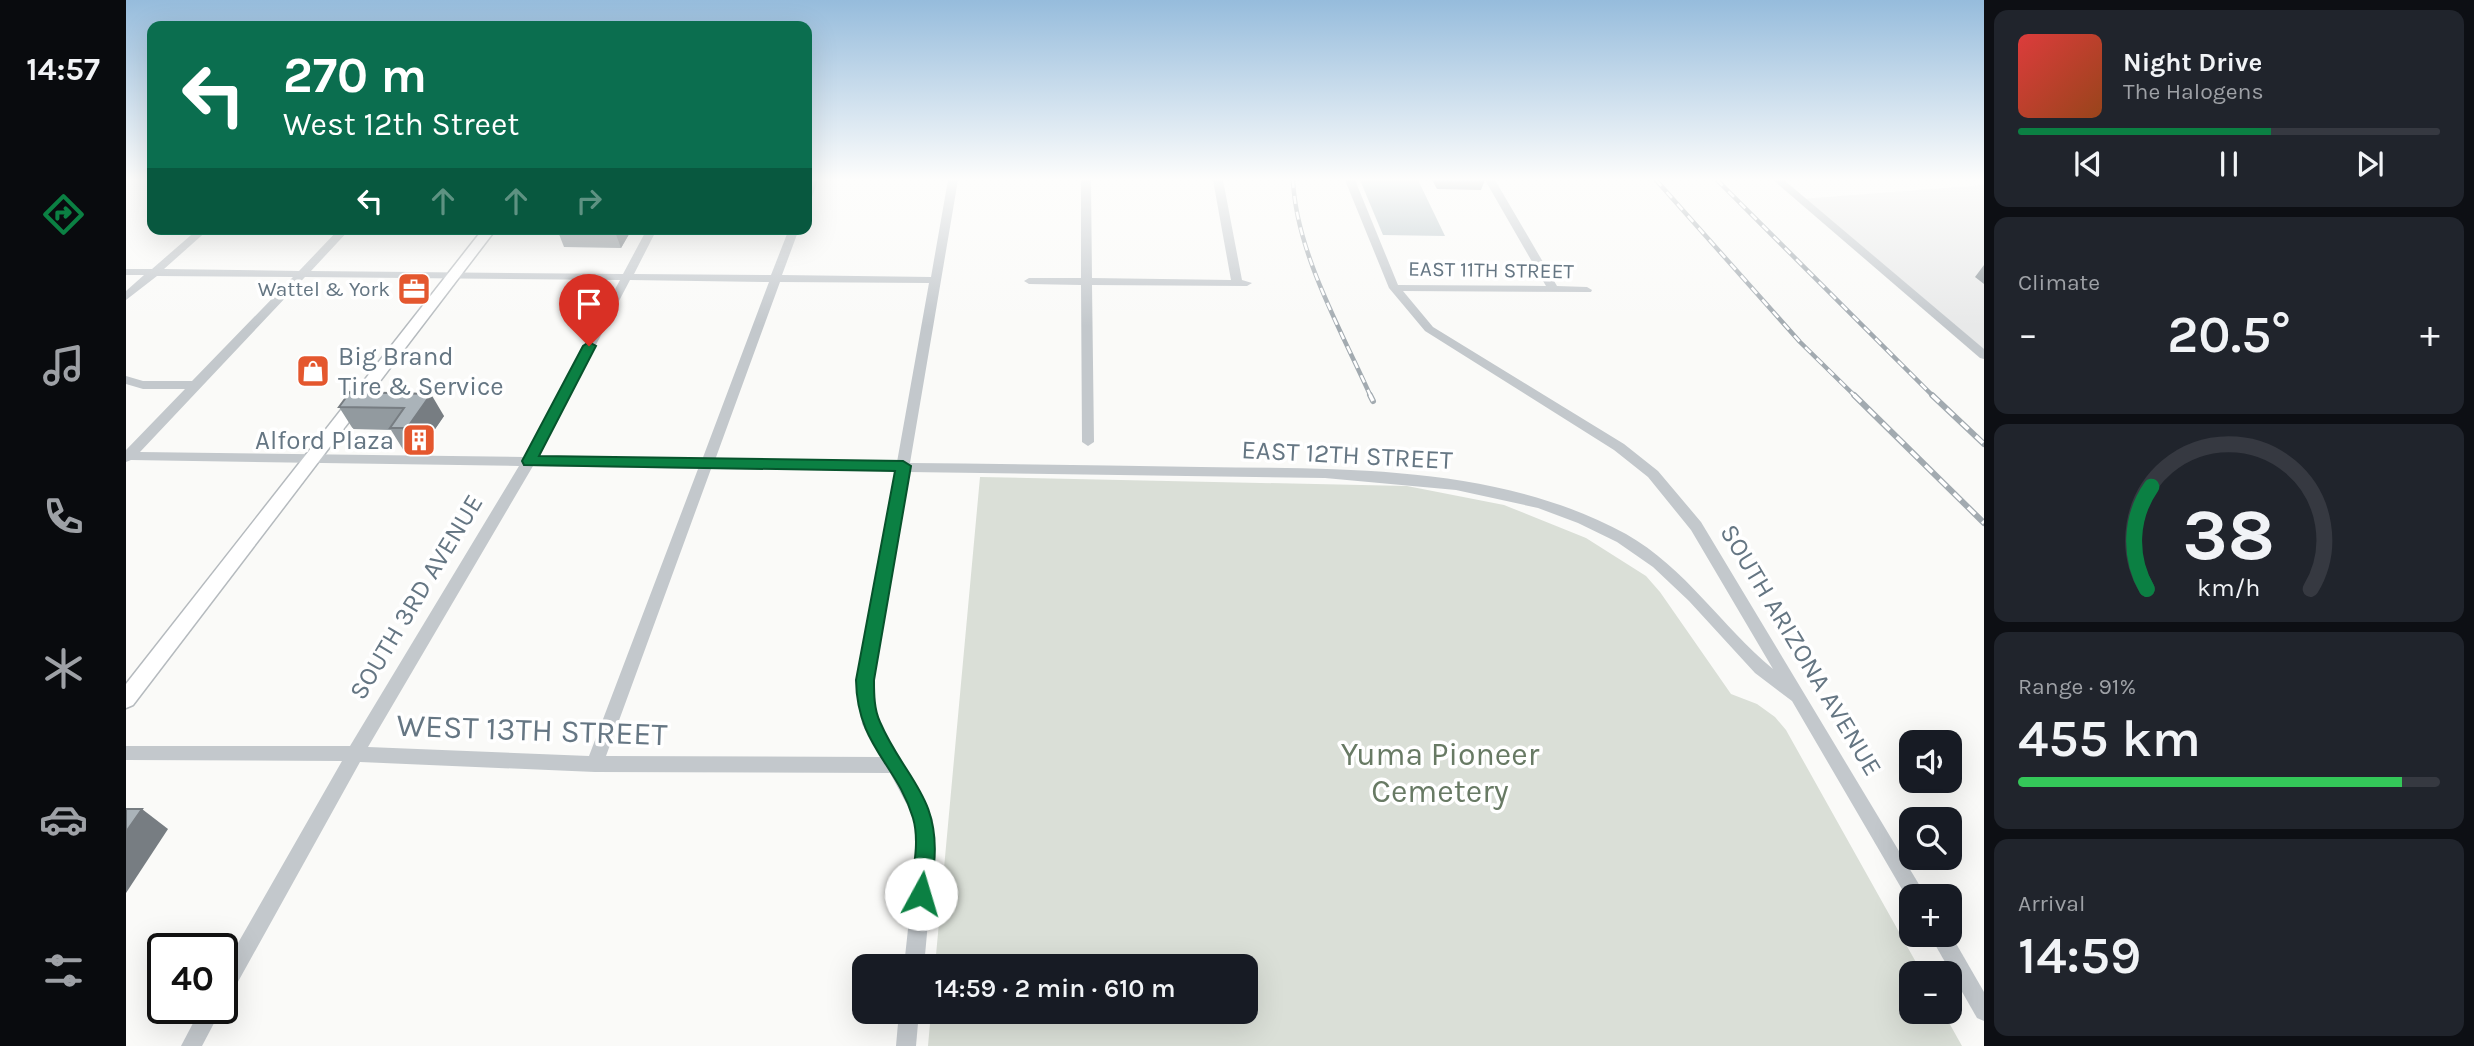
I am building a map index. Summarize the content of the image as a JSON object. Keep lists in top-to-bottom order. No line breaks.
{"streets":{"street":["EAST 11TH STREET","EAST 12TH STREET","SOUTH 3RD AVENUE","SOUTH ARIZONA AVENUE","WEST 13TH STREET"]},"crossings":[["EAST 11TH STREET","SOUTH ARIZONA AVENUE"],["EAST 12TH STREET","SOUTH 3RD AVENUE"],["EAST 12TH STREET","SOUTH ARIZONA AVENUE"],["SOUTH 3RD AVENUE","WEST 13TH STREET"]],"parks":["Yuma Pioneer Cemetery"],"places":{"office":["Wattel & York"],"shop":["Big Brand Tire & Service"],"building":["Alford Plaza"]},"page":{"tabs":"14:57","turn":["270 m","West 12th Street"],"song":["Night Drive","The Halogens"],"tile":["Climate",["Range · 91%","455 km"],["Arrival","14:59"]],"heat":["−","20.5°","+"],"map_buttons":["+","−"],"limit":"40","trip":"14:59 · 2 min · 610 m","gauge":["38","km/h"]}}
